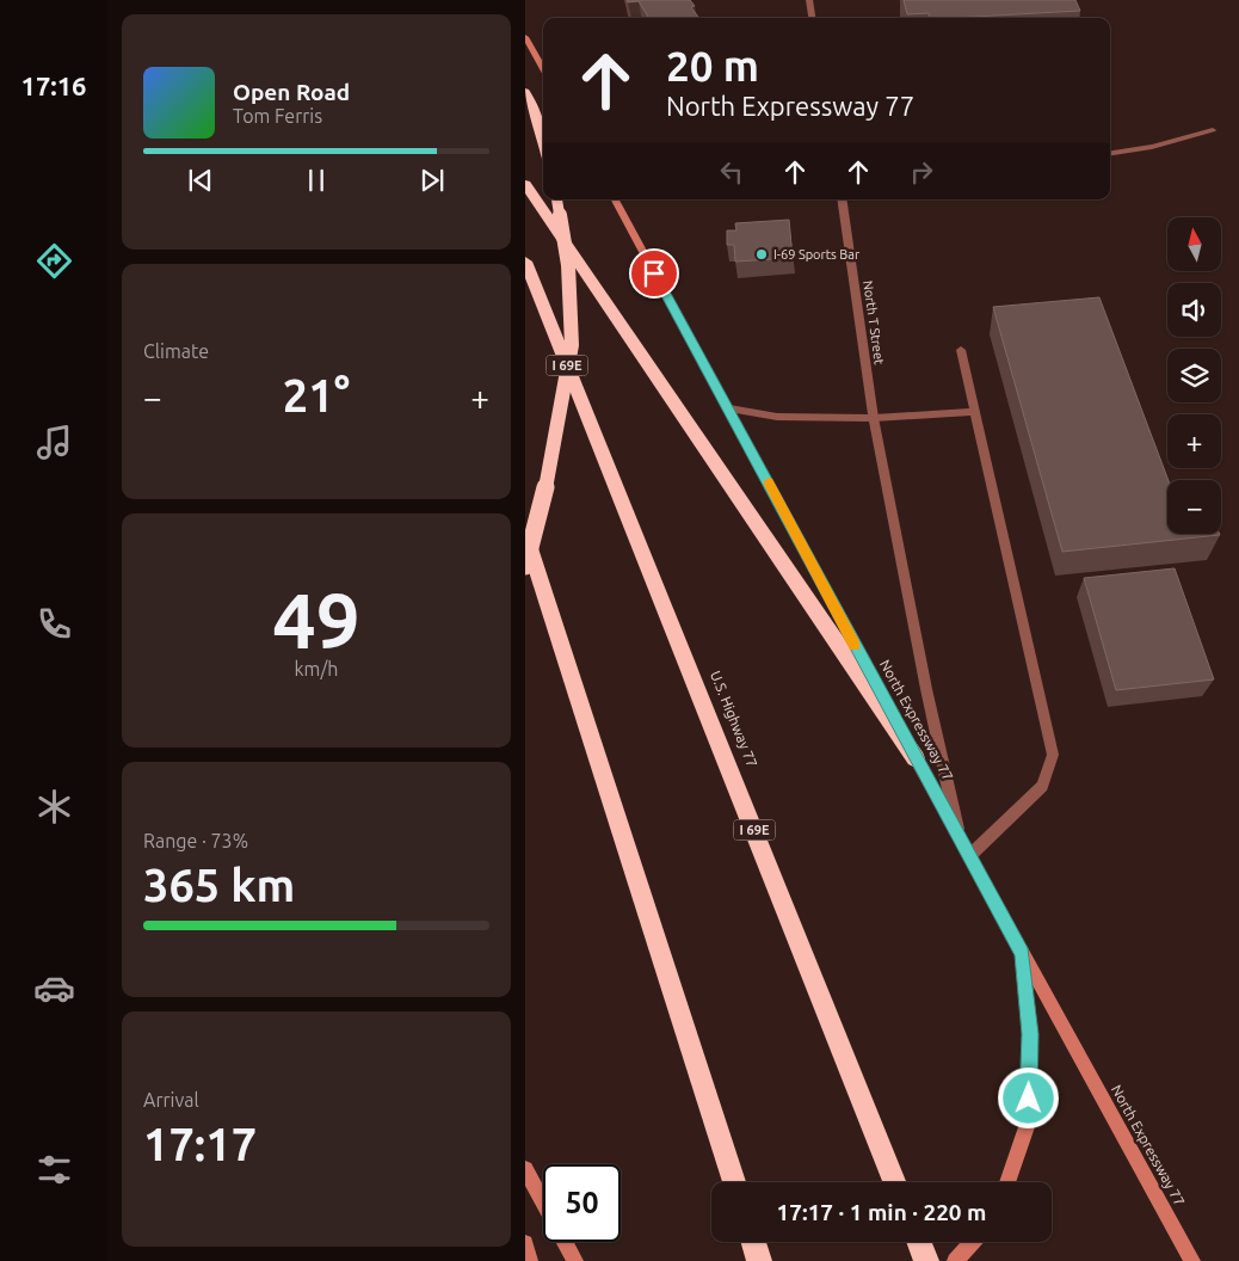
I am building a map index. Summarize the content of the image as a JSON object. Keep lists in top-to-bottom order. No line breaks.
{"streets":{"highway":["I 69E","U.S. Highway 77"],"main road":["North Expressway 77"],"street":["North T Street"]},"crossings":[["North T Street","North Expressway 77"]],"places":["I-69 Sports Bar"],"north":"top","page":{"tabs":"17:16","turn":["20 m","North Expressway 77"],"song":["Open Road","Tom Ferris"],"map_buttons":["+","−"],"tile":["Climate",["49","km/h"],["Range · 73%","365 km"],["Arrival","17:17"]],"heat":["−","21°","+"],"limit":"50","trip":"17:17 · 1 min · 220 m"}}
